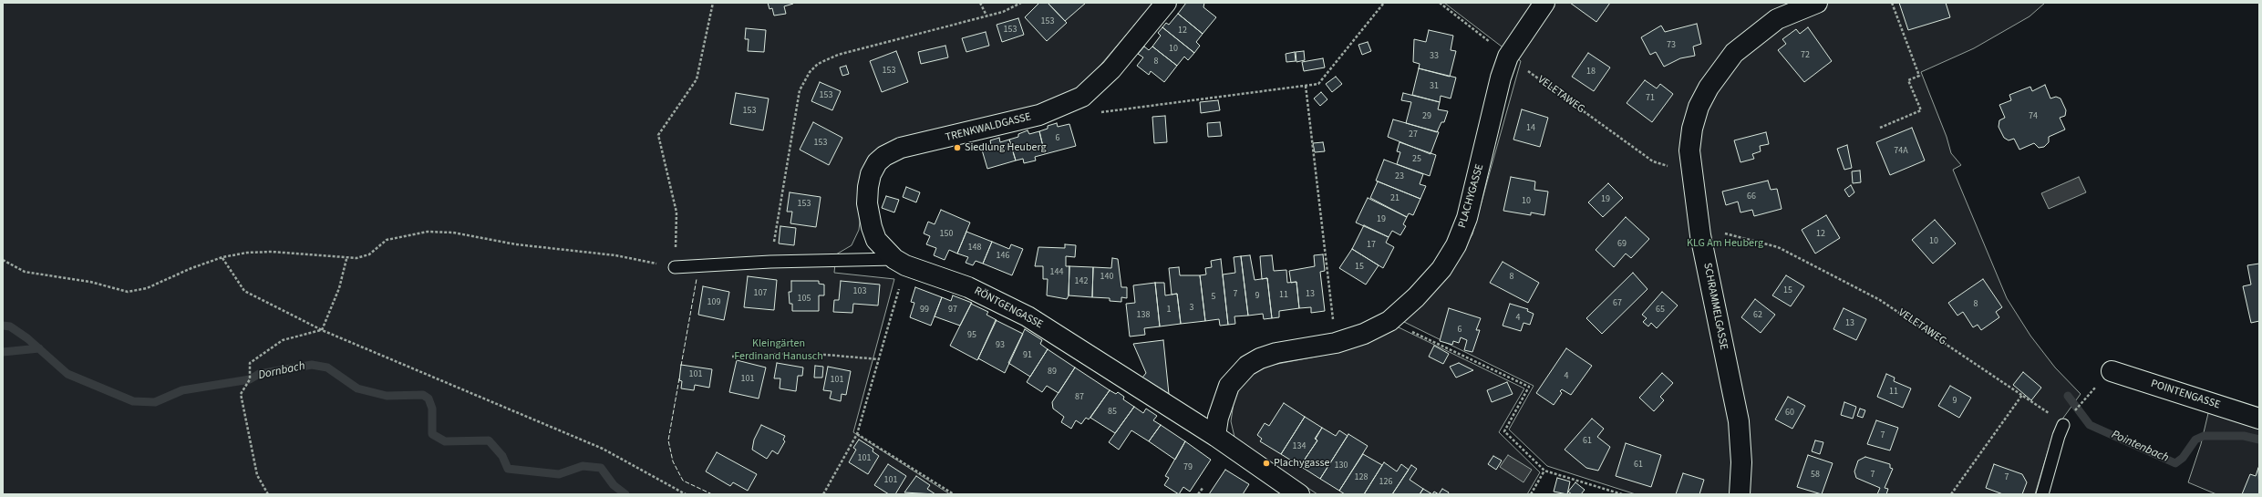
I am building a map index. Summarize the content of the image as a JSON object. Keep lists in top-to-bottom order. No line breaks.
{"streets":{"street":["TRENKWALDGASSE","PLACHYGASSE","SCHRAMMELGASSE","RÖNTGENGASSE","POINTENGASSE"],"path":["VELETAWEG"]},"crossings":[["VELETAWEG","PLACHYGASSE"],["VELETAWEG","SCHRAMMELGASSE"],["TRENKWALDGASSE","RÖNTGENGASSE"],["PLACHYGASSE","RÖNTGENGASSE"]],"water":["Dornbach","Pointenbach"],"parks":["KLG Am Heuberg","Kleingärten Ferdinand Hanusch"],"places":["Siedlung Heuberg","Plachygasse"],"house_numbers":["153","153","12","73","10","72","33","8","153","18","31","153","71","153","29","74","14","27","6","153","74A","25","23","66","21","19","10","153","19","150","12","10","69","17","148","146","15","144","140","8","142","15","103","107","7","13","11","9","5","105","109","67","8","3","99","97","1","65","138","62","4","13","6","95","93","91","89","101","4","101","101","11","87","9","85","60","7","61","134","101","61","130","79","58","7","128","7","101","126"]}
